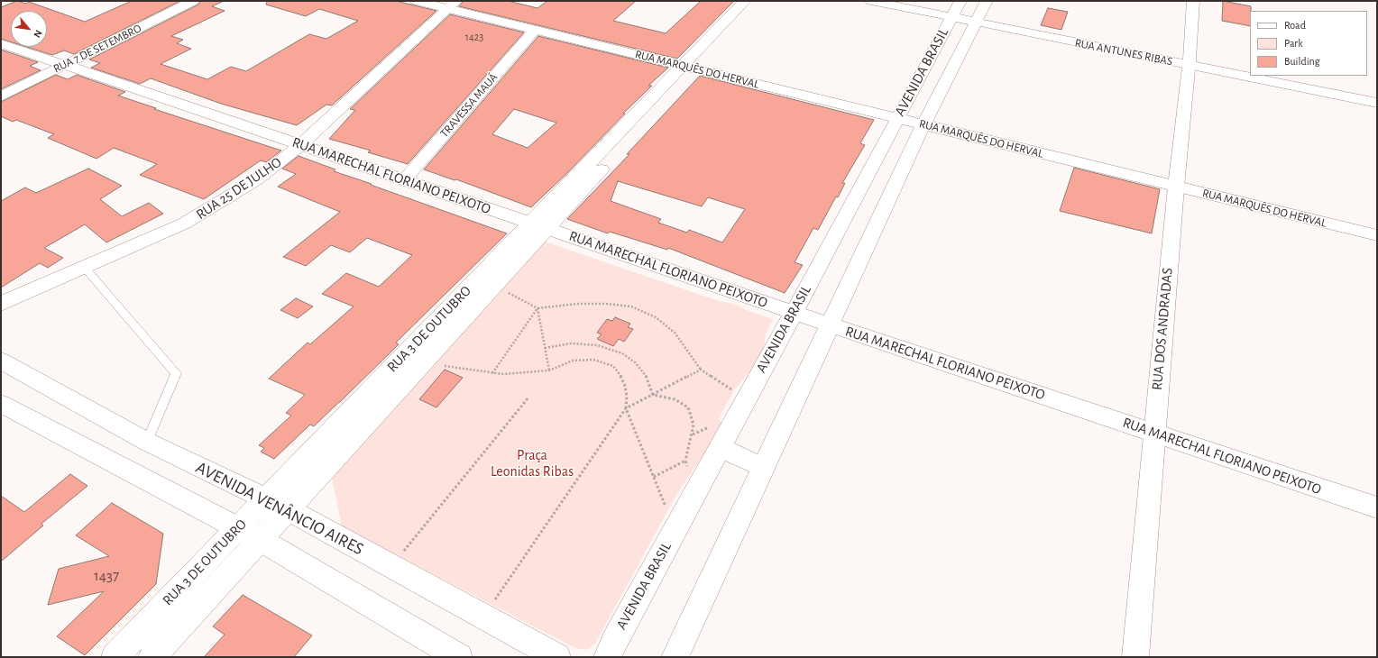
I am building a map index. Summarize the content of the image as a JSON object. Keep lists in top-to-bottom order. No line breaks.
{"streets":{"street":["RUA 7 DE SETEMBRO","RUA ANTUNES RIBAS","RUA MARQUÊS DO HERVAL","AVENIDA BRASIL","TRAVESSA MAUÁ","RUA MARECHAL FLORIANO PEIXOTO","RUA 25 DE JULHO","RUA 3 DE OUTUBRO","RUA DOS ANDRADAS","AVENIDA VENÂNCIO AIRES"]},"crossings":[["RUA 7 DE SETEMBRO","RUA MARECHAL FLORIANO PEIXOTO"],["RUA ANTUNES RIBAS","AVENIDA BRASIL"],["RUA ANTUNES RIBAS","RUA DOS ANDRADAS"],["RUA MARQUÊS DO HERVAL","AVENIDA BRASIL"],["RUA MARQUÊS DO HERVAL","TRAVESSA MAUÁ"],["RUA MARQUÊS DO HERVAL","RUA 25 DE JULHO"],["RUA MARQUÊS DO HERVAL","RUA 3 DE OUTUBRO"],["RUA MARQUÊS DO HERVAL","RUA DOS ANDRADAS"],["AVENIDA BRASIL","RUA MARECHAL FLORIANO PEIXOTO"],["TRAVESSA MAUÁ","RUA MARECHAL FLORIANO PEIXOTO"],["RUA MARECHAL FLORIANO PEIXOTO","RUA 25 DE JULHO"],["RUA MARECHAL FLORIANO PEIXOTO","RUA 3 DE OUTUBRO"],["RUA MARECHAL FLORIANO PEIXOTO","RUA DOS ANDRADAS"],["RUA 3 DE OUTUBRO","AVENIDA VENÂNCIO AIRES"]],"parks":["Praça Leonidas Ribas"],"house_numbers":["1423","1437"],"legend":["Road","Park","Building"],"north":"bottom right"}
